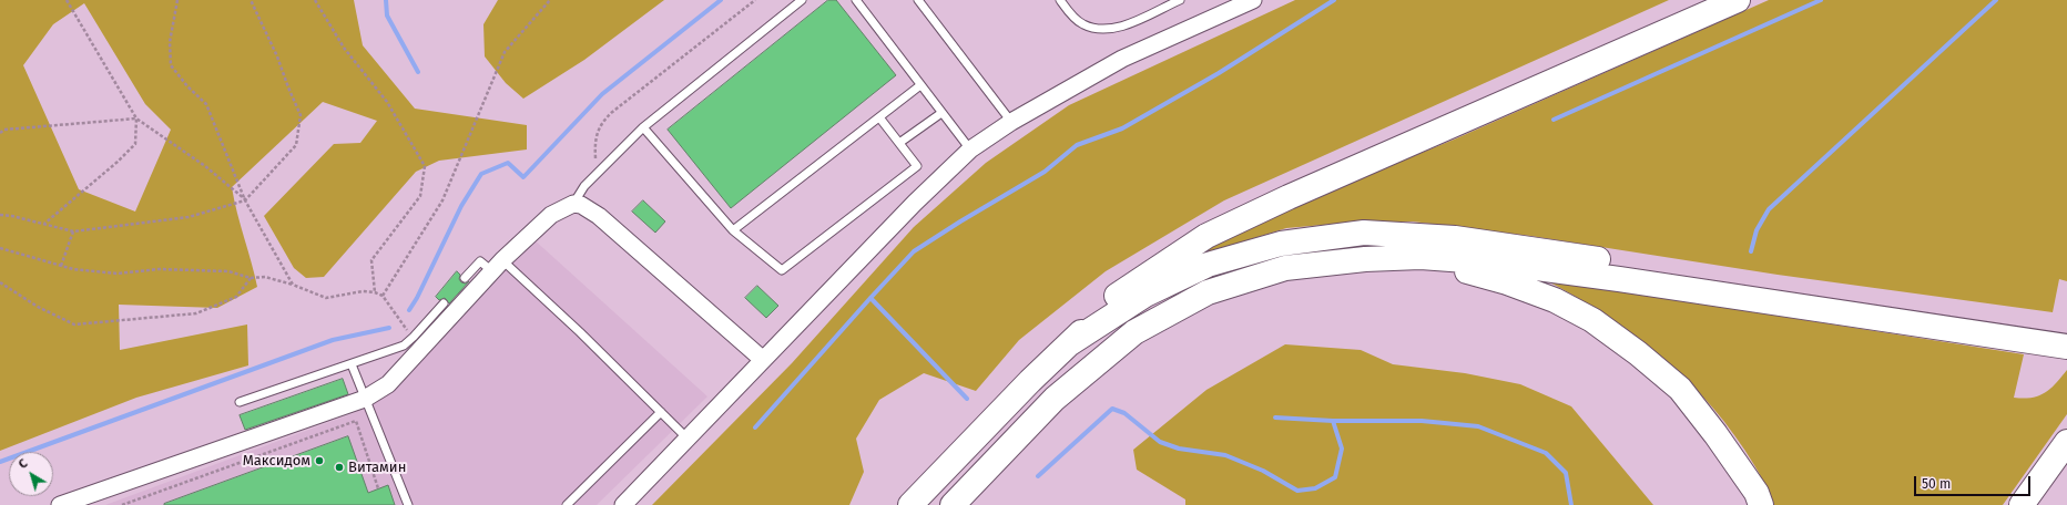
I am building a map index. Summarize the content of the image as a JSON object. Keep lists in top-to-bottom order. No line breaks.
{"places":["Максидом","Витамин"],"scale_bar":"50 m","north":"top left"}
